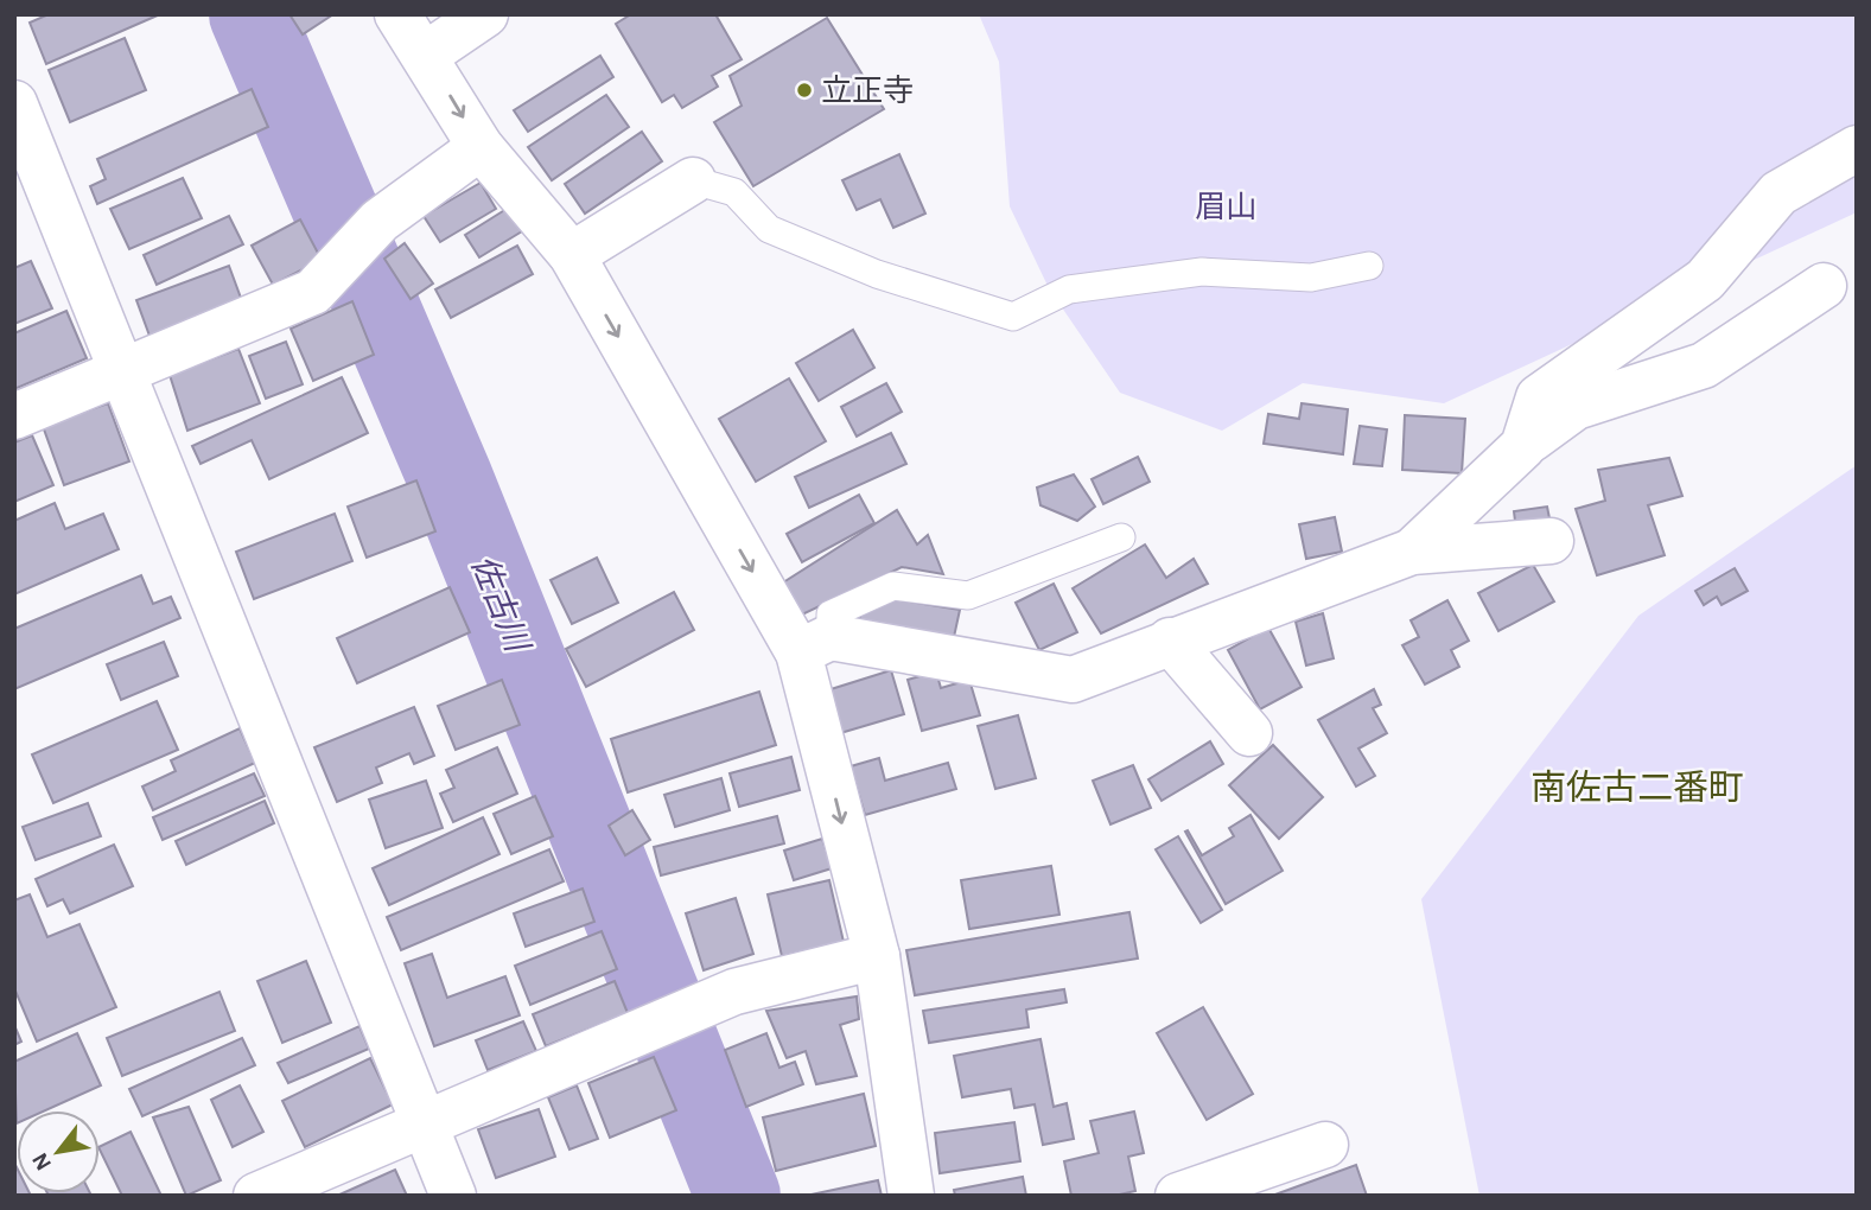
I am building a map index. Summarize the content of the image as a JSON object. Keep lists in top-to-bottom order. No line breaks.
{"districts":["南佐古二番町"],"water":["佐古川"],"parks":["眉山"],"places":["立正寺"],"north":"bottom left"}
